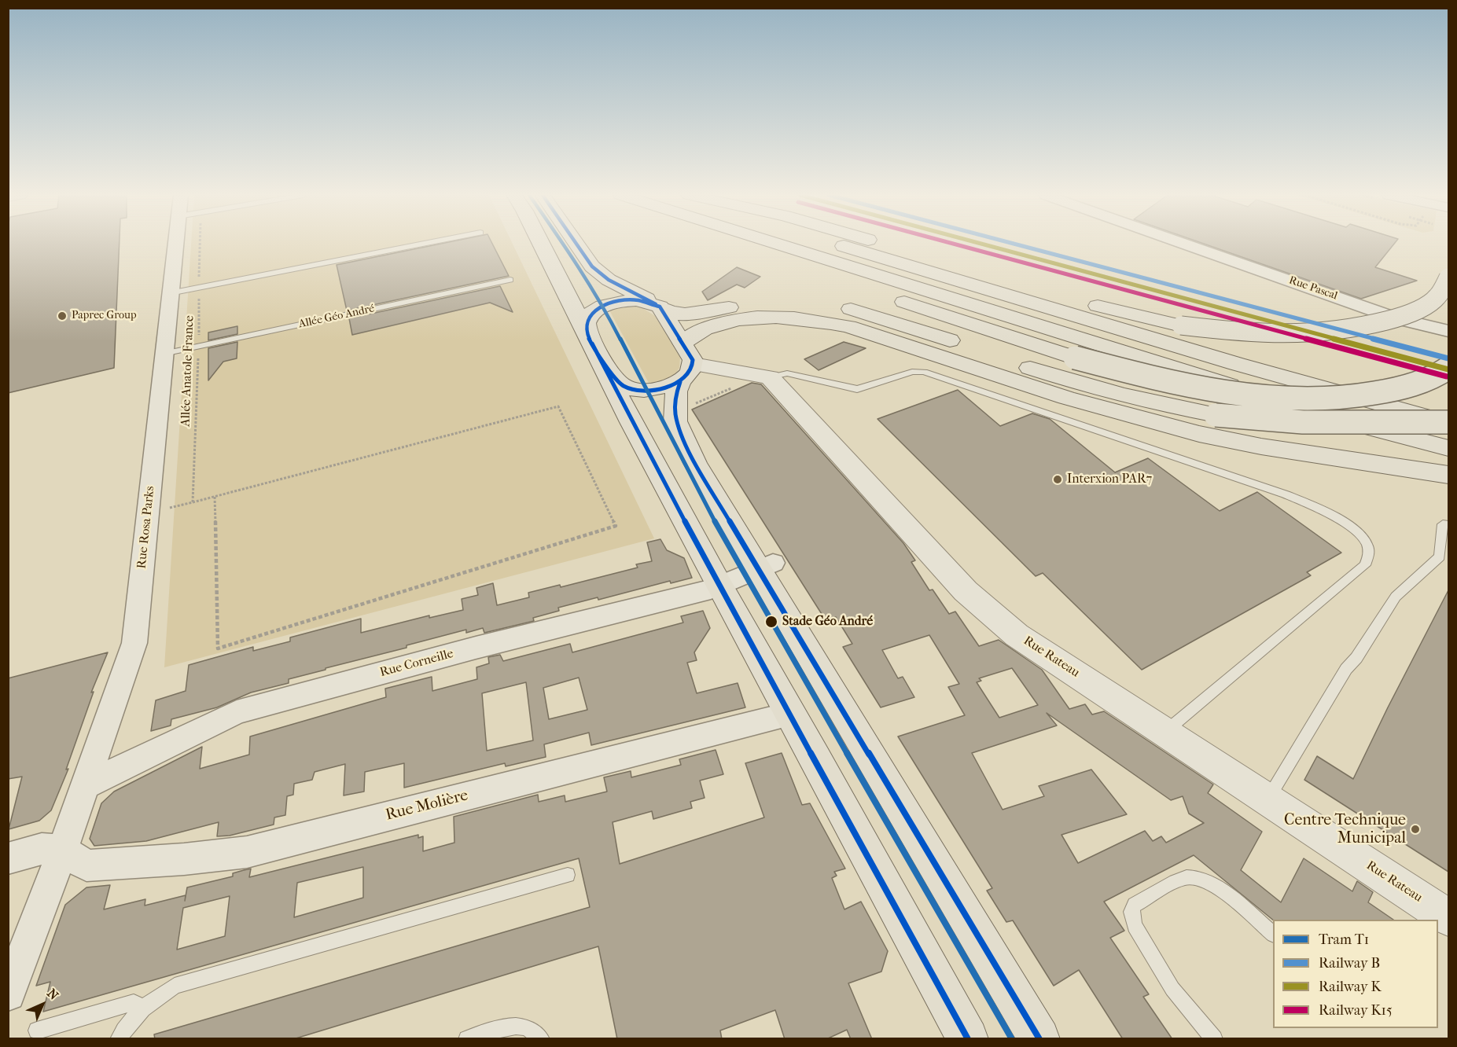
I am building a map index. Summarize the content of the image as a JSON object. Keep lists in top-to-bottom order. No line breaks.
{"streets":{"street":["Rue Pascal","Rue Rosa Parks","Rue Rateau","Rue Corneille","Rue Molière"],"lane":["Allée Géo André"],"path":["Allée Anatole France"]},"crossings":[["Allée Géo André","Allée Anatole France"],["Allée Géo André","Rue Rosa Parks"],["Rue Rosa Parks","Rue Corneille"],["Rue Rosa Parks","Rue Molière"]],"places":["Paprec Group","Interxion PAR7","Stade Géo André","Centre Technique Municipal"],"lines":["tram line T1","rail line B","rail line K","rail line K15","transit line T1"],"legend":["Tram T1","Railway B","Railway K","Railway K15"],"north":"top right"}
